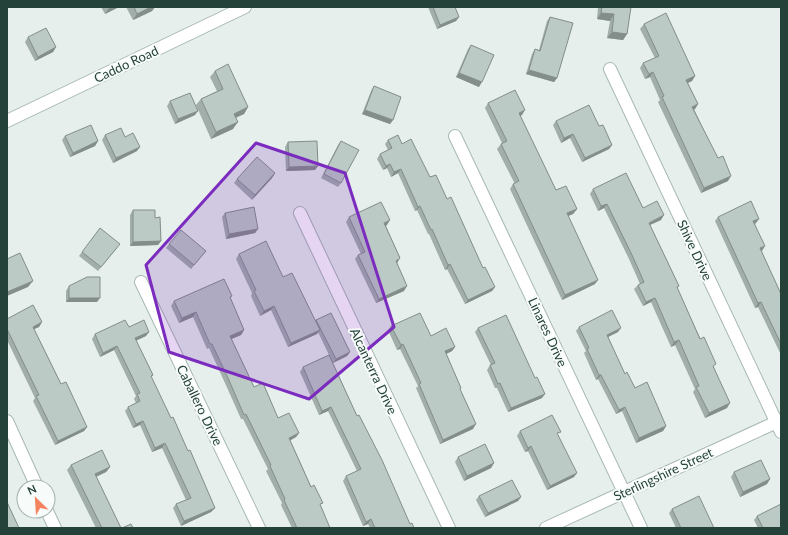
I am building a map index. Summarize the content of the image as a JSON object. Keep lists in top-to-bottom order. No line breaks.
{"streets":{"street":["Caddo Road","Shive Drive","Linares Drive","Alcanterra Drive","Caballero Drive","Sterlingshire Street"]},"crossings":[["Shive Drive","Sterlingshire Street"],["Linares Drive","Sterlingshire Street"]],"north":"top left"}
